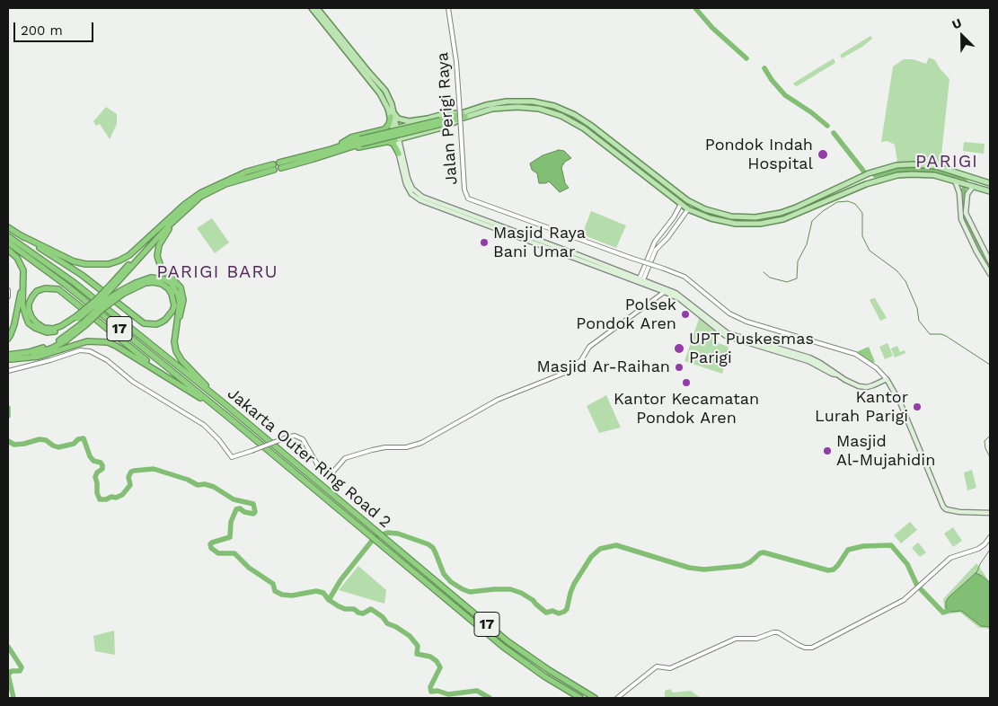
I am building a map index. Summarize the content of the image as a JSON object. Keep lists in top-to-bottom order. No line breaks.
{"streets":{"highway":["17","Jakarta Outer Ring Road 2"],"street":["Jalan Perigi Raya"]},"districts":["PARIGI","PARIGI BARU"],"places":["Pondok Indah Hospital","Masjid Raya Bani Umar","Polsek Pondok Aren","UPT Puskesmas Parigi","Masjid Ar-Raihan","Kantor Kecamatan Pondok Aren","Kantor Lurah Parigi","Masjid Al-Mujahidin"],"scale_bar":"200 m","north":"top left"}
